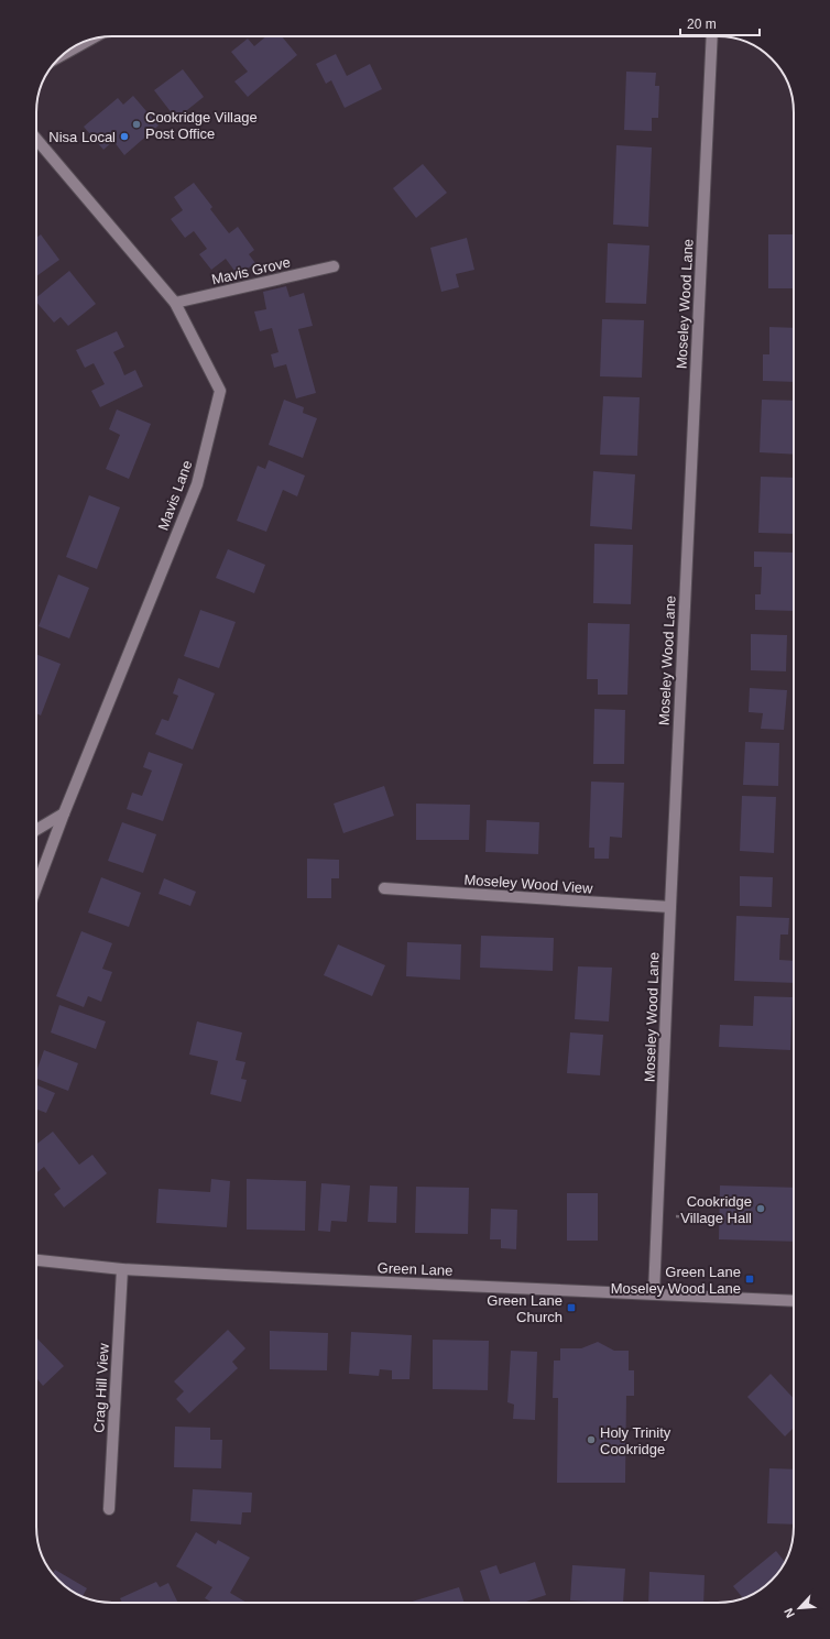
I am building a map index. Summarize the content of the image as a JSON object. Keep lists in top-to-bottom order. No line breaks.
{"streets":{"street":["Mavis Grove","Moseley Wood Lane","Mavis Lane","Moseley Wood View","Green Lane","Crag Hill View"]},"crossings":[["Mavis Grove","Mavis Lane"],["Moseley Wood Lane","Moseley Wood View"],["Moseley Wood Lane","Green Lane"],["Green Lane","Crag Hill View"]],"places":{"other":["Cookridge Village Post Office","Nisa Local","Cookridge Village Hall","Holy Trinity Cookridge"],"transit":["Green Lane Moseley Wood Lane","Green Lane Church"]},"scale_bar":"20 m","north":"bottom left"}
